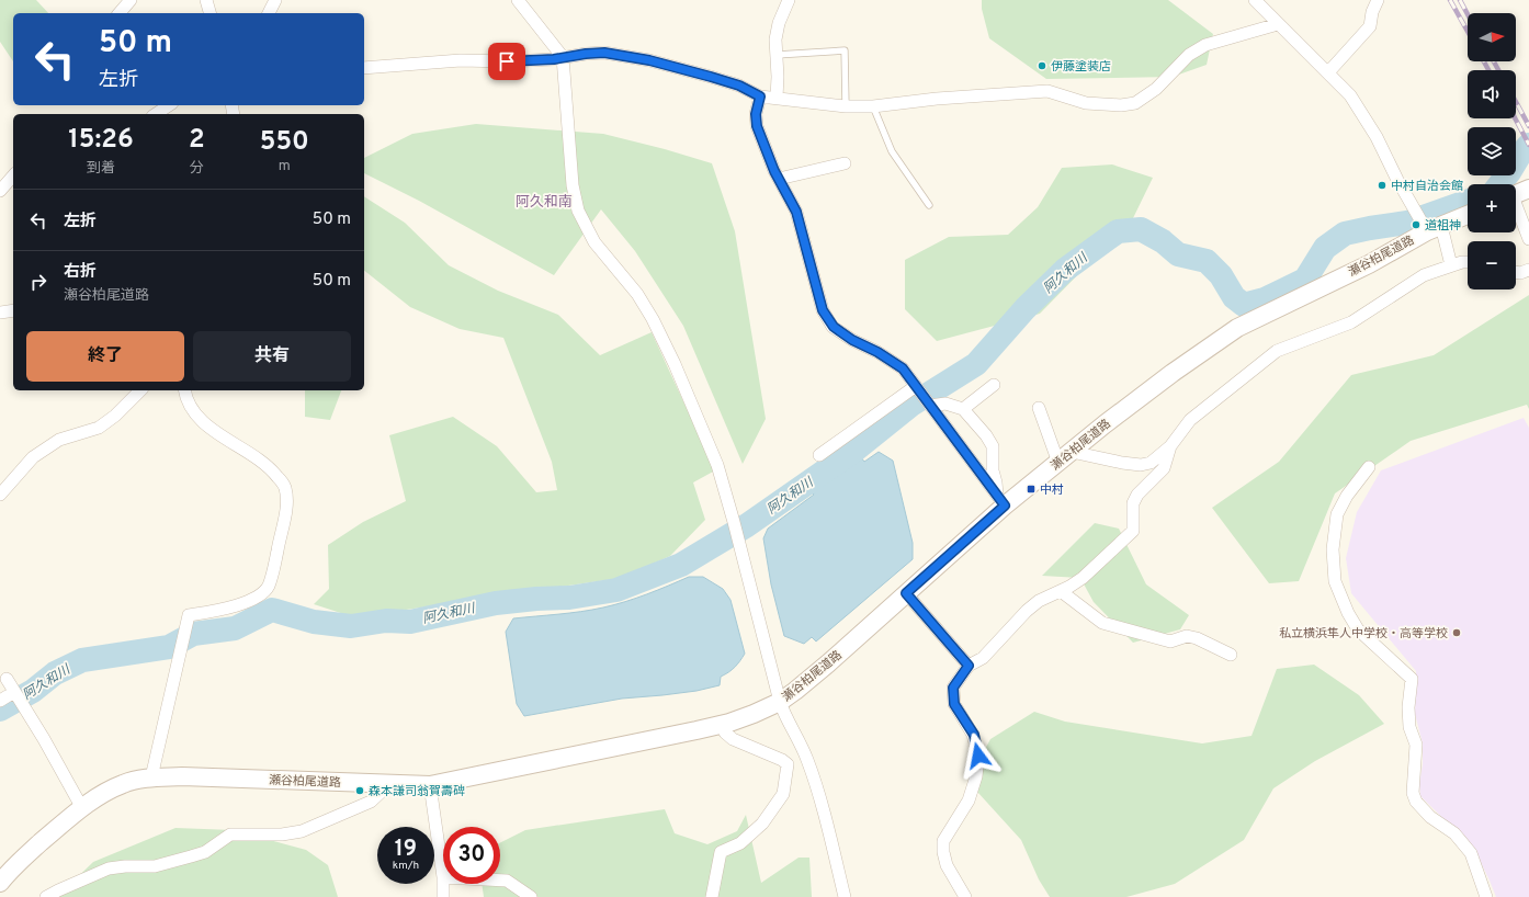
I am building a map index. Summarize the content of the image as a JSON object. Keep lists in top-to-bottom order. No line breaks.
{"streets":{"main road":["瀬谷柏尾道路"]},"districts":["阿久和南"],"water":["阿久和川"],"places":{"other":["伊藤塗装店","中村自治会館","道祖神","私立横浜隼人中学校・高等学校","森本謙司翁賀壽碑"],"transit":["中村"]},"north":"right","page":{"map_buttons":["+","−"],"turn":["50 m","左折"],"eta":["15:26","到着","2","分","550","m"],"list":[{"name":"左折","value":"50 m"},{"name":"右折","note":"瀬谷柏尾道路","value":"50 m"}],"buttons":["終了","共有"],"speed":"19 km/h","limit":"30"}}
